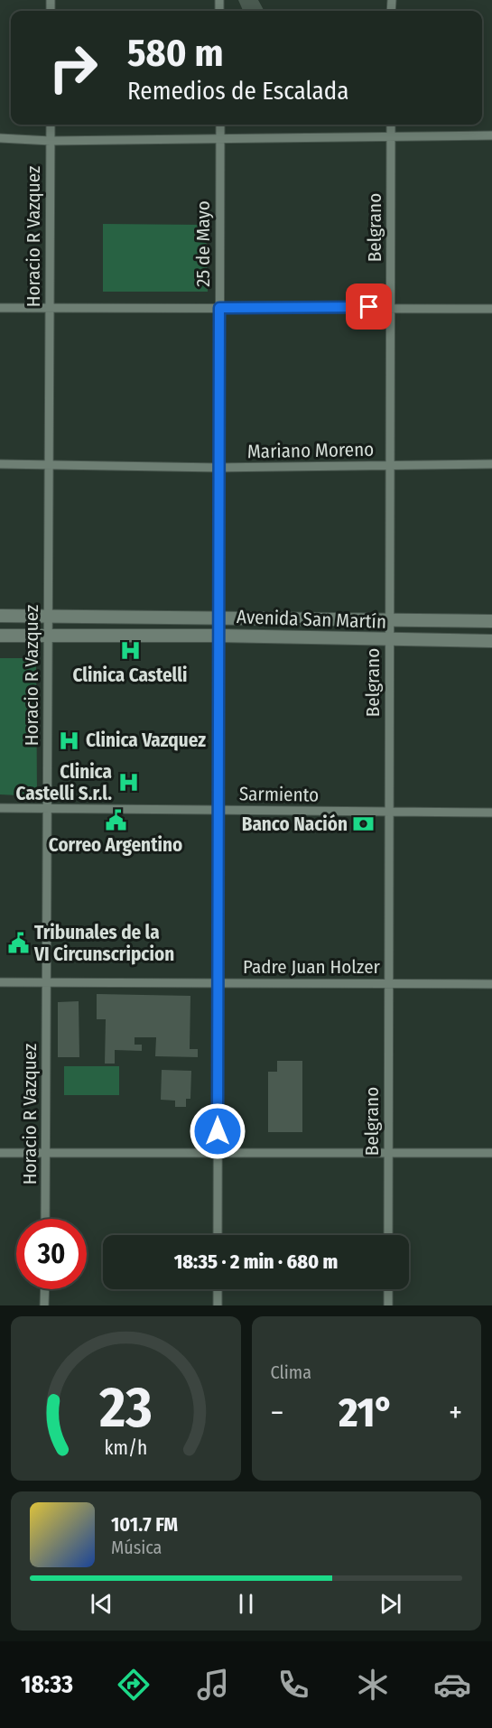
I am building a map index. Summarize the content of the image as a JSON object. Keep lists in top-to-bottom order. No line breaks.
{"streets":{"main road":["Avenida San Martín"],"street":["Belgrano","Horacio R Vazquez","25 de Mayo","Mariano Moreno","Sarmiento","Padre Juan Holzer"]},"crossings":[["Belgrano","Mariano Moreno"],["Belgrano","Avenida San Martín"],["Belgrano","Sarmiento"],["Belgrano","Padre Juan Holzer"],["Horacio R Vazquez","Mariano Moreno"],["Horacio R Vazquez","Avenida San Martín"],["Horacio R Vazquez","Sarmiento"],["Horacio R Vazquez","Padre Juan Holzer"],["25 de Mayo","Mariano Moreno"],["25 de Mayo","Avenida San Martín"],["25 de Mayo","Sarmiento"],["25 de Mayo","Padre Juan Holzer"]],"places":{"hospital":["Clinica Castelli","Clinica Vazquez","Clinica Castelli S.r.l."],"public building":["Correo Argentino","Tribunales de la VI Circunscripcion"],"bank":["Banco Nación"]},"page":{"turn":["580 m","Remedios de Escalada"],"limit":"30","trip":"18:35 · 2 min · 680 m","tile":"Clima","heat":["−","21°","+"],"song":["101.7 FM","Música"],"tabs":"18:33","gauge":["23","km/h"]}}
